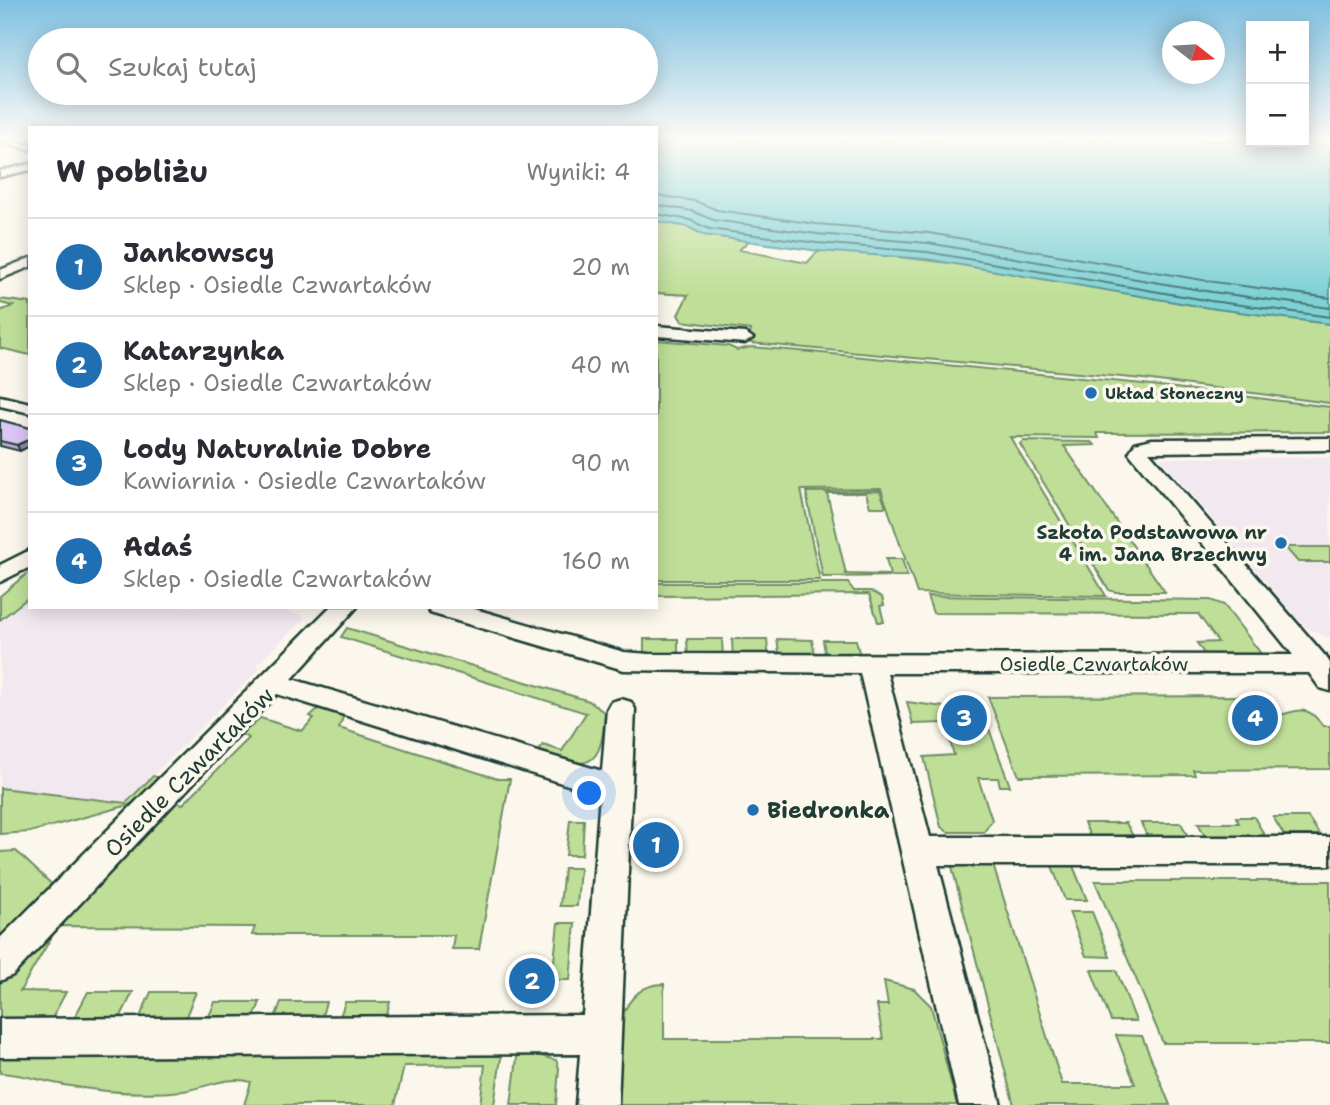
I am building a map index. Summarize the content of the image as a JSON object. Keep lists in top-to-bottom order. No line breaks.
{"streets":{"street":["Osiedle Czwartaków"]},"places":["Układ Słoneczny","Szkoła Podstawowa nr 4 im. Jana Brzechwy","Biedronka"],"north":"right","page":{"map_buttons":["+","−"],"search":"Szukaj tutaj","heading":["W pobliżu","Wyniki: 4"],"list":[{"mark":"1","name":"Jankowscy","note":"Sklep · Osiedle Czwartaków","value":"20 m"},{"mark":"2","name":"Katarzynka","note":"Sklep · Osiedle Czwartaków","value":"40 m"},{"mark":"3","name":"Lody Naturalnie Dobre","note":"Kawiarnia · Osiedle Czwartaków","value":"90 m"},{"mark":"4","name":"Adaś","note":"Sklep · Osiedle Czwartaków","value":"160 m"}],"pins":["3","4","1","2"]}}
